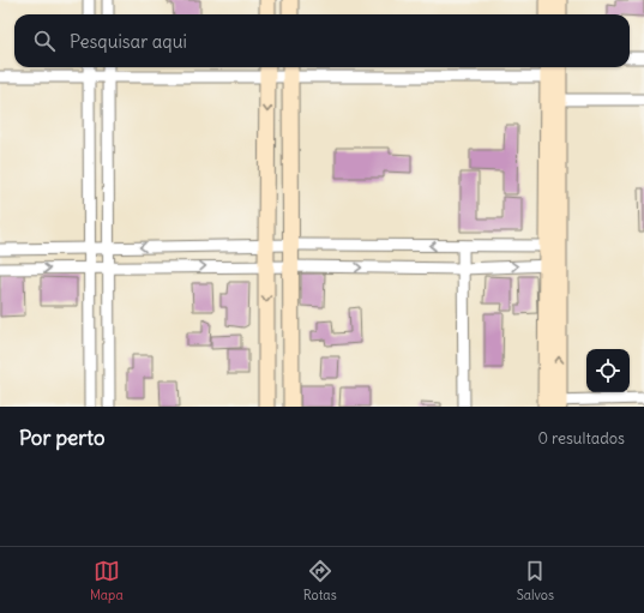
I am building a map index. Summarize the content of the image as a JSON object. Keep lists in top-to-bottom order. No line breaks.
{"page":{"search":"Pesquisar aqui","heading":["Por perto","0 resultados"],"nav":["Mapa","Rotas","Salvos"]}}
